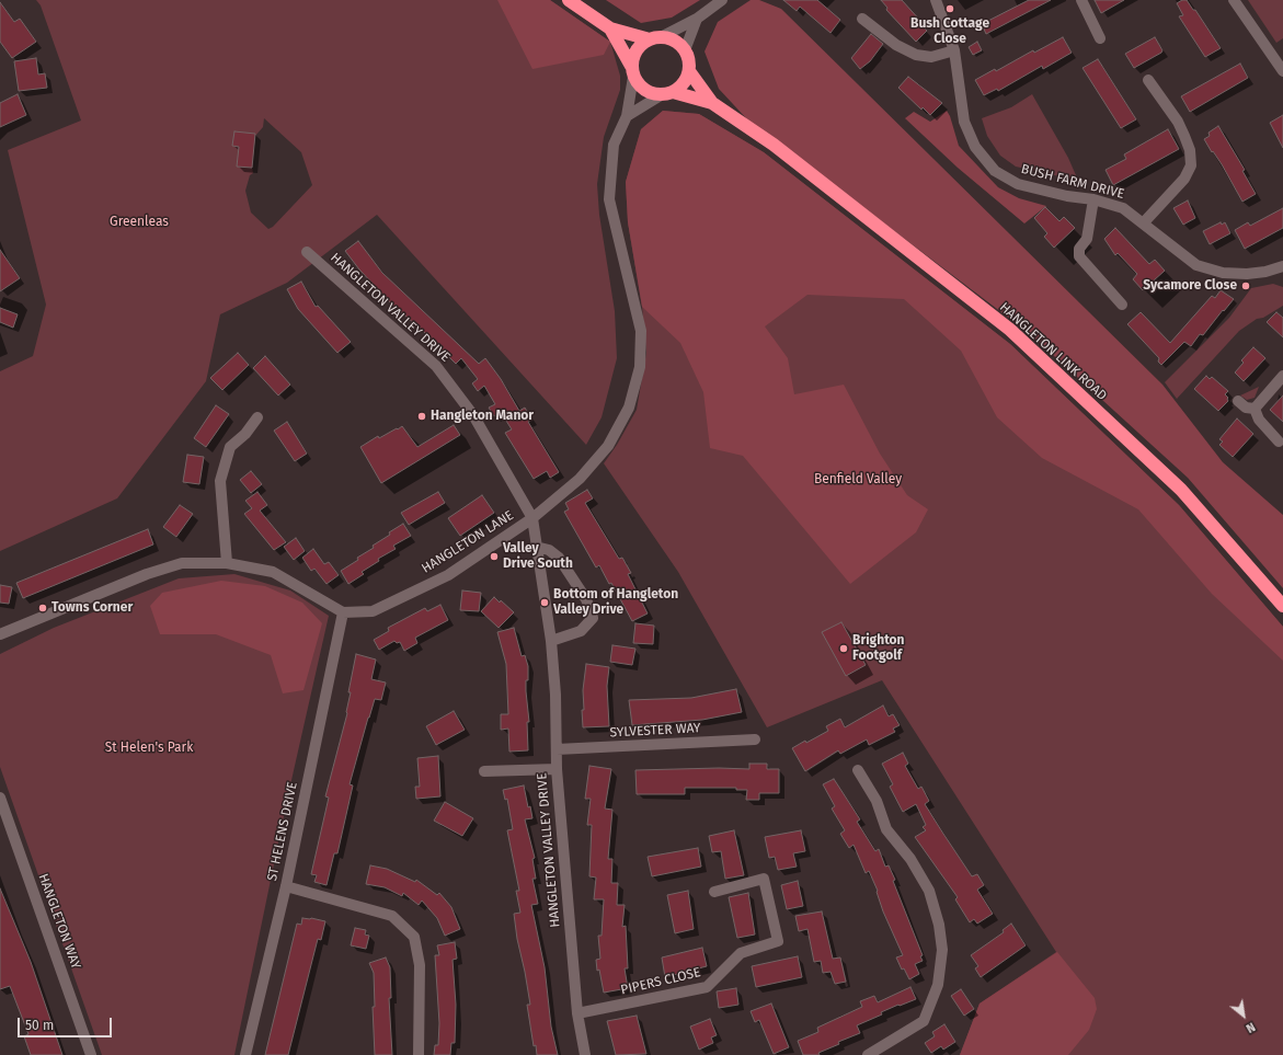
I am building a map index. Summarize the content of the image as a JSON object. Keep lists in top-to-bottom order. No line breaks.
{"streets":{"highway":["HANGLETON LINK ROAD"],"street":["BUSH FARM DRIVE","HANGLETON VALLEY DRIVE","HANGLETON LANE","SYLVESTER WAY","ST HELENS DRIVE","HANGLETON WAY","PIPERS CLOSE"]},"crossings":[["HANGLETON VALLEY DRIVE","HANGLETON LANE"],["HANGLETON VALLEY DRIVE","SYLVESTER WAY"],["HANGLETON VALLEY DRIVE","PIPERS CLOSE"],["HANGLETON LINK ROAD","HANGLETON LANE"],["HANGLETON LANE","ST HELENS DRIVE"]],"parks":["Greenleas","Benfield Valley","St Helen's Park"],"places":["Bush Cottage Close","Sycamore Close","Hangleton Manor","Valley Drive South","Bottom of Hangleton Valley Drive","Towns Corner","Brighton Footgolf"],"scale_bar":"50 m","north":"bottom right"}
